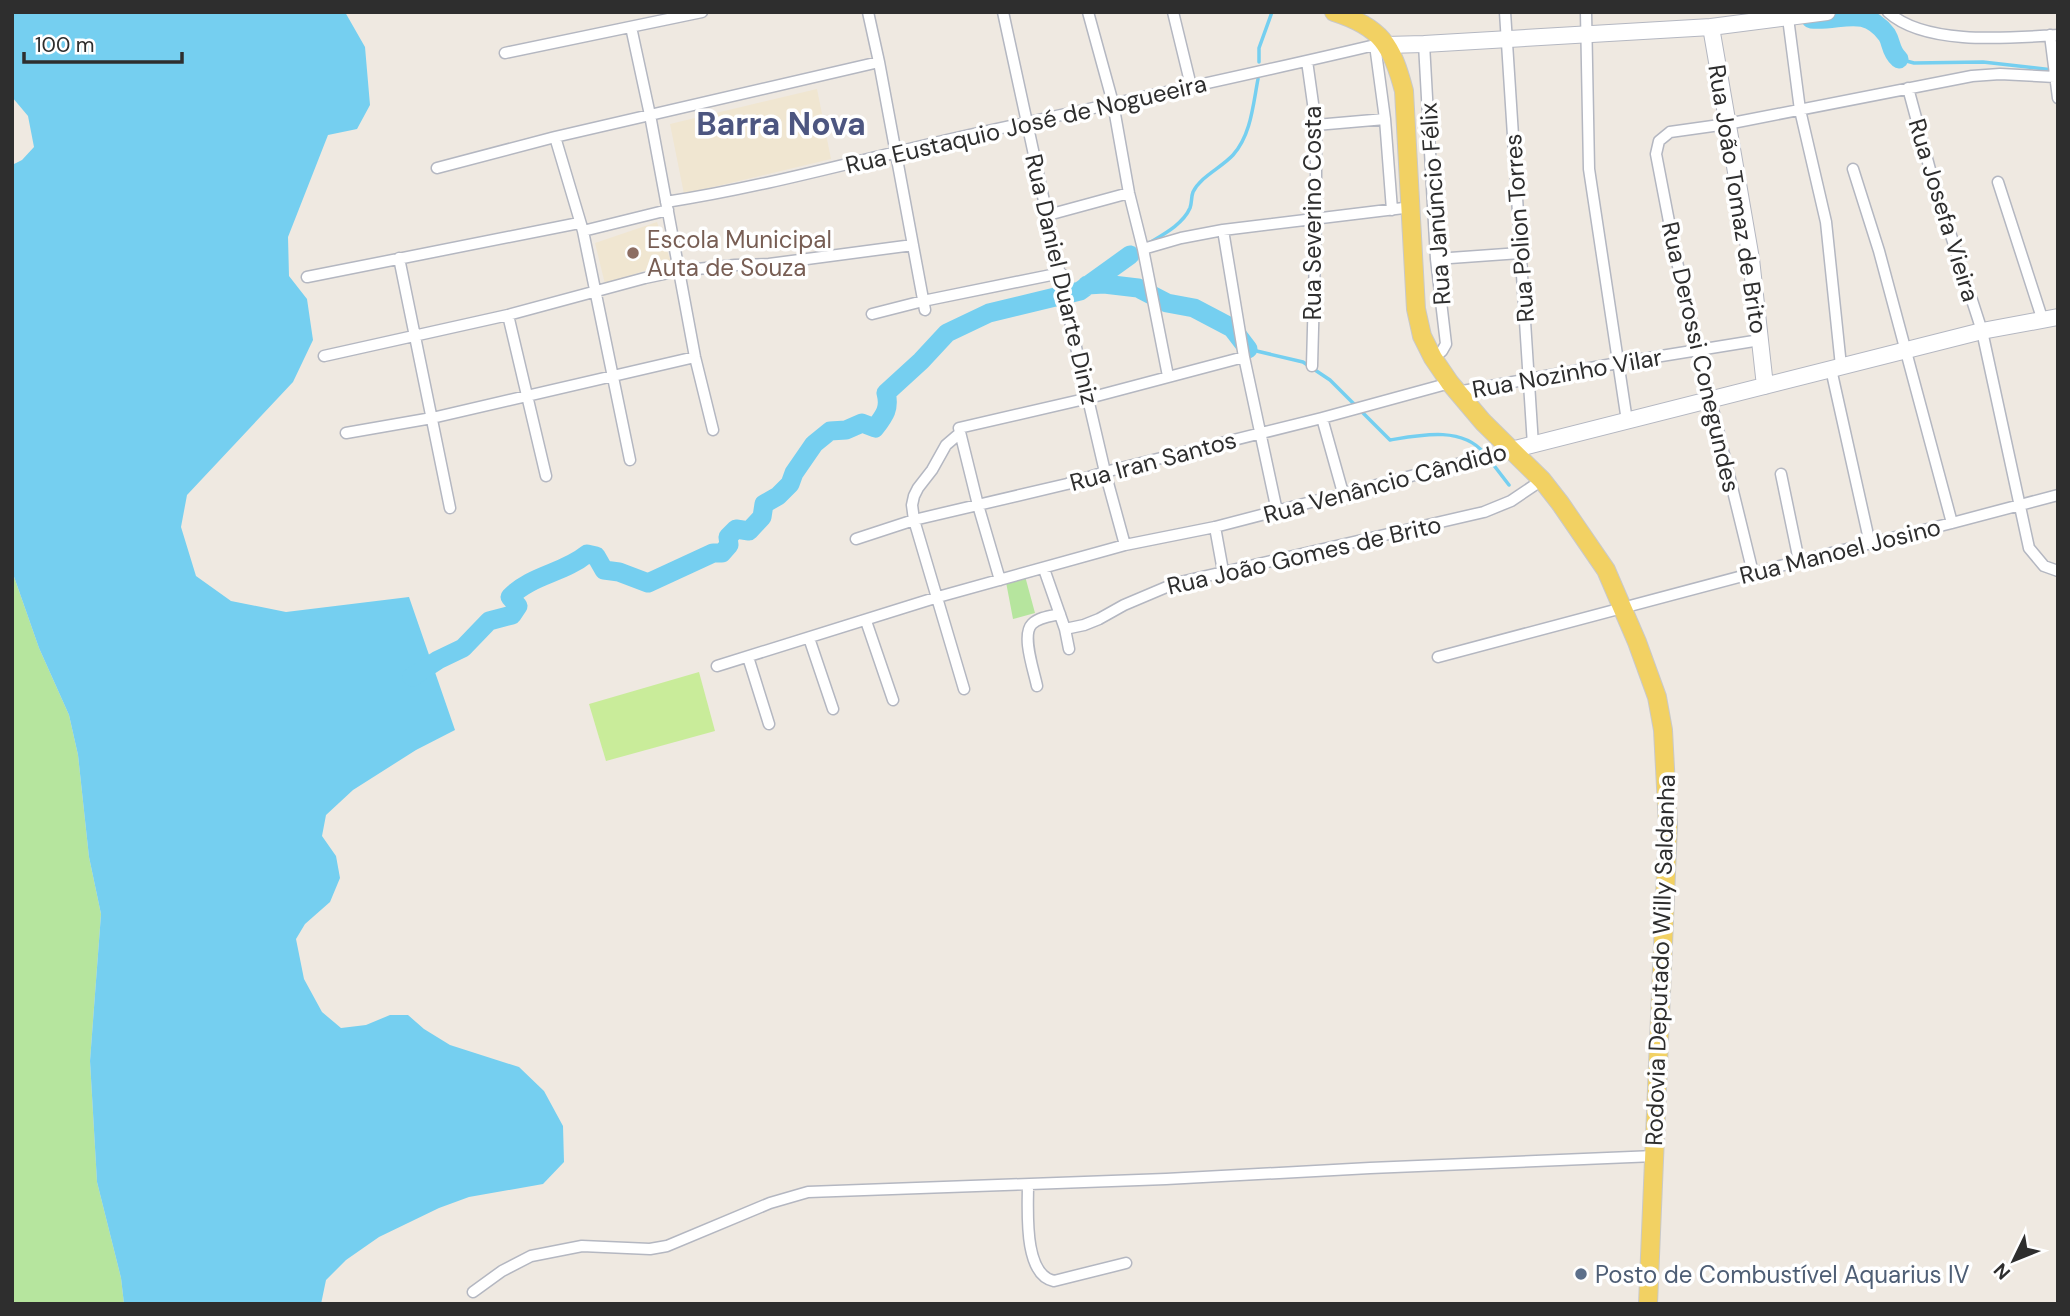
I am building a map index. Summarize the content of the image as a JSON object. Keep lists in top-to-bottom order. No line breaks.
{"streets":{"main road":["Rodovia Deputado Willy Saldanha"],"street":["Rua Eustaquio José de Nogueeira","Rua João Tomaz de Brito","Rua Janúncio Félix","Rua Josefa Vieira","Rua Severino Costa","Rua Polion Torres","Rua Daniel Duarte Diniz","Rua Derossi Conegundes","Rua Nozinho Vilar","Rua Iran Santos","Rua Venâncio Cândido","Rua Manoel Josino","Rua João Gomes de Brito"]},"crossings":[["Rua Eustaquio José de Nogueeira","Rua Severino Costa"],["Rua Eustaquio José de Nogueeira","Rua Daniel Duarte Diniz"],["Rua Eustaquio José de Nogueeira","Rodovia Deputado Willy Saldanha"],["Rua João Tomaz de Brito","Rua Derossi Conegundes"],["Rua João Tomaz de Brito","Rua Nozinho Vilar"],["Rua João Tomaz de Brito","Rua Venâncio Cândido"],["Rua Janúncio Félix","Rodovia Deputado Willy Saldanha"],["Rua Josefa Vieira","Rua Venâncio Cândido"],["Rua Josefa Vieira","Rua Manoel Josino"],["Rua Polion Torres","Rua Nozinho Vilar"],["Rua Polion Torres","Rua Venâncio Cândido"],["Rua Daniel Duarte Diniz","Rua Iran Santos"],["Rua Daniel Duarte Diniz","Rua Venâncio Cândido"],["Rua Derossi Conegundes","Rua Nozinho Vilar"],["Rua Derossi Conegundes","Rua Venâncio Cândido"],["Rua Derossi Conegundes","Rua Manoel Josino"],["Rua Nozinho Vilar","Rua Iran Santos"],["Rua Nozinho Vilar","Rodovia Deputado Willy Saldanha"],["Rua Iran Santos","Rodovia Deputado Willy Saldanha"],["Rua Venâncio Cândido","Rodovia Deputado Willy Saldanha"],["Rua Manoel Josino","Rodovia Deputado Willy Saldanha"],["Rua João Gomes de Brito","Rodovia Deputado Willy Saldanha"]],"districts":["Barra Nova"],"places":["Escola Municipal Auta de Souza","Posto de Combustível Aquarius IV"],"scale_bar":"100 m","north":"bottom left"}
